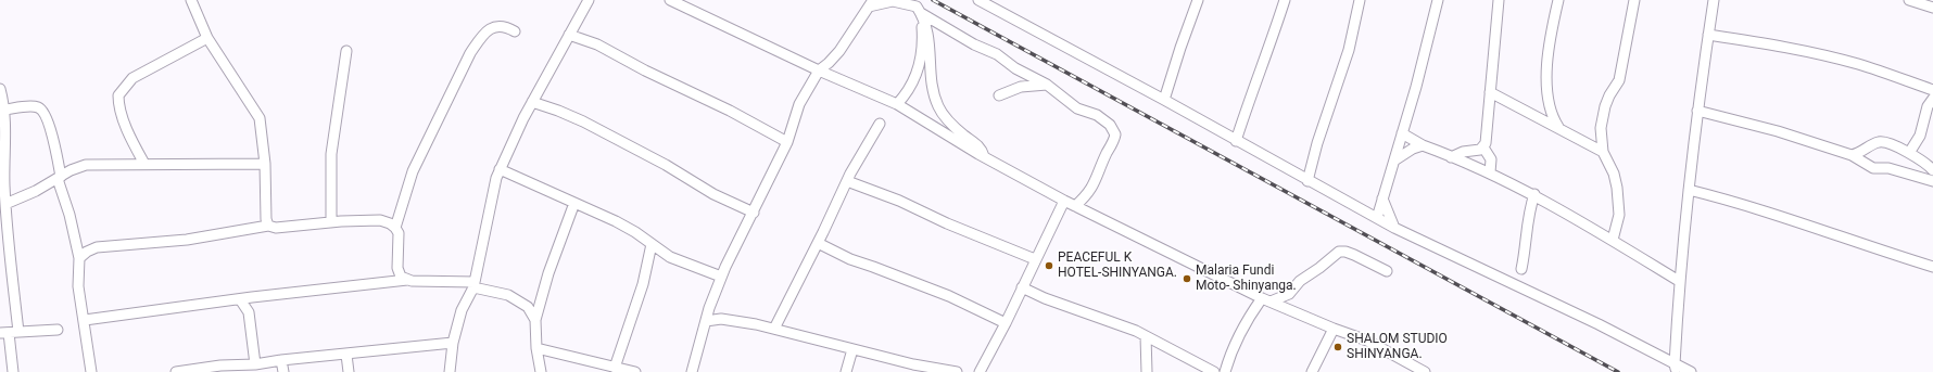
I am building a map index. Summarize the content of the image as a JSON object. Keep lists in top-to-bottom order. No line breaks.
{"places":["PEACEFUL K HOTEL-SHINYANGA.","Malaria Fundi Moto- Shinyanga.","SHALOM STUDIO SHINYANGA."]}
